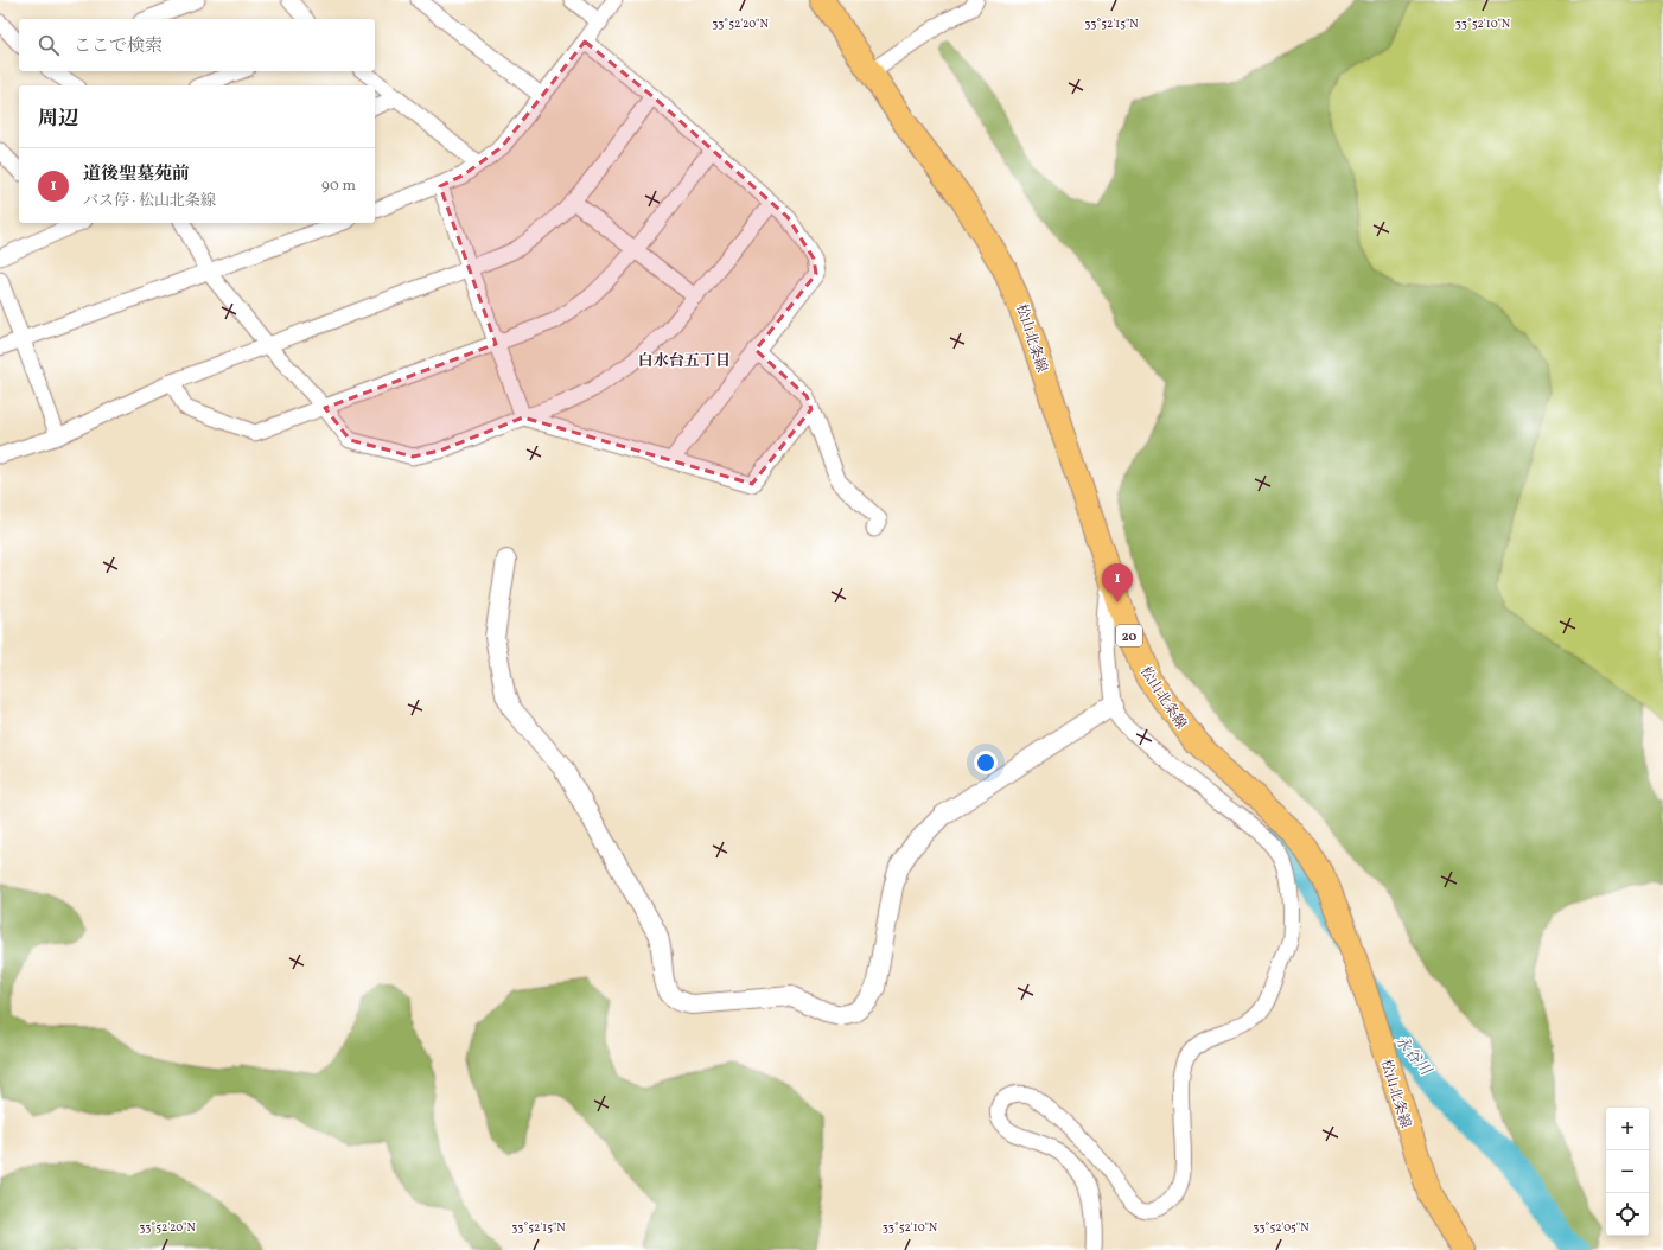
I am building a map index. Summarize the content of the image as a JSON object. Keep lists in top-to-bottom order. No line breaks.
{"streets":{"main road":["松山北条線","20"]},"districts":["白水台五丁目"],"water":["永谷川"],"page":{"search":"ここで検索","heading":"周辺","list":[{"mark":"1","name":"道後聖墓苑前","note":"バス停 · 松山北条線","value":"90 m"}],"pins":"1","map_buttons":["+","−"]},"coordinates":["33°52'20\"N","33°52'15\"N","33°52'10\"N","33°52'05\"N"]}
